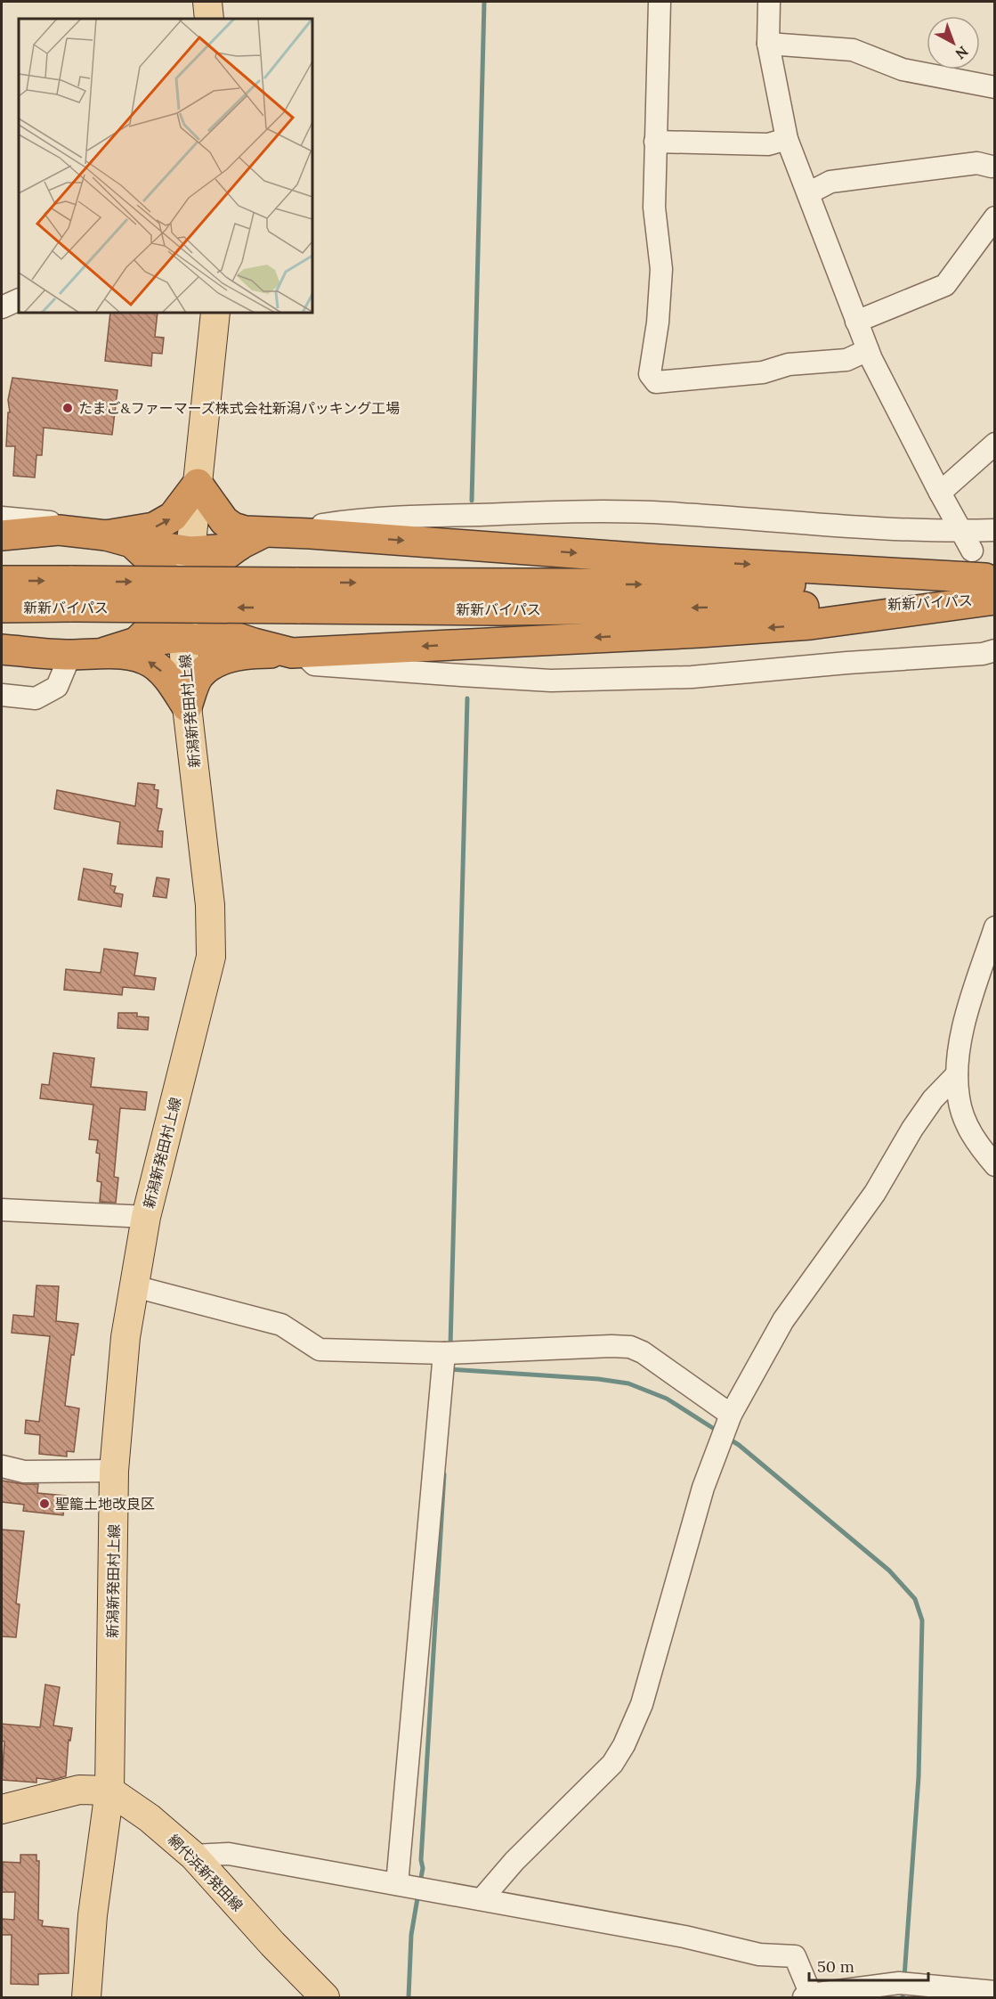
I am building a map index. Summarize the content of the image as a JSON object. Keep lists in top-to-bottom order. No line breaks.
{"streets":{"highway":["新新バイパス"],"main road":["新潟新発田村上線","網代浜新発田線"]},"crossings":[["新潟新発田村上線","網代浜新発田線"]],"places":["たまご&ファーマーズ株式会社新潟パッキング工場","聖籠土地改良区"],"scale_bar":"50 m","north":"bottom right"}
